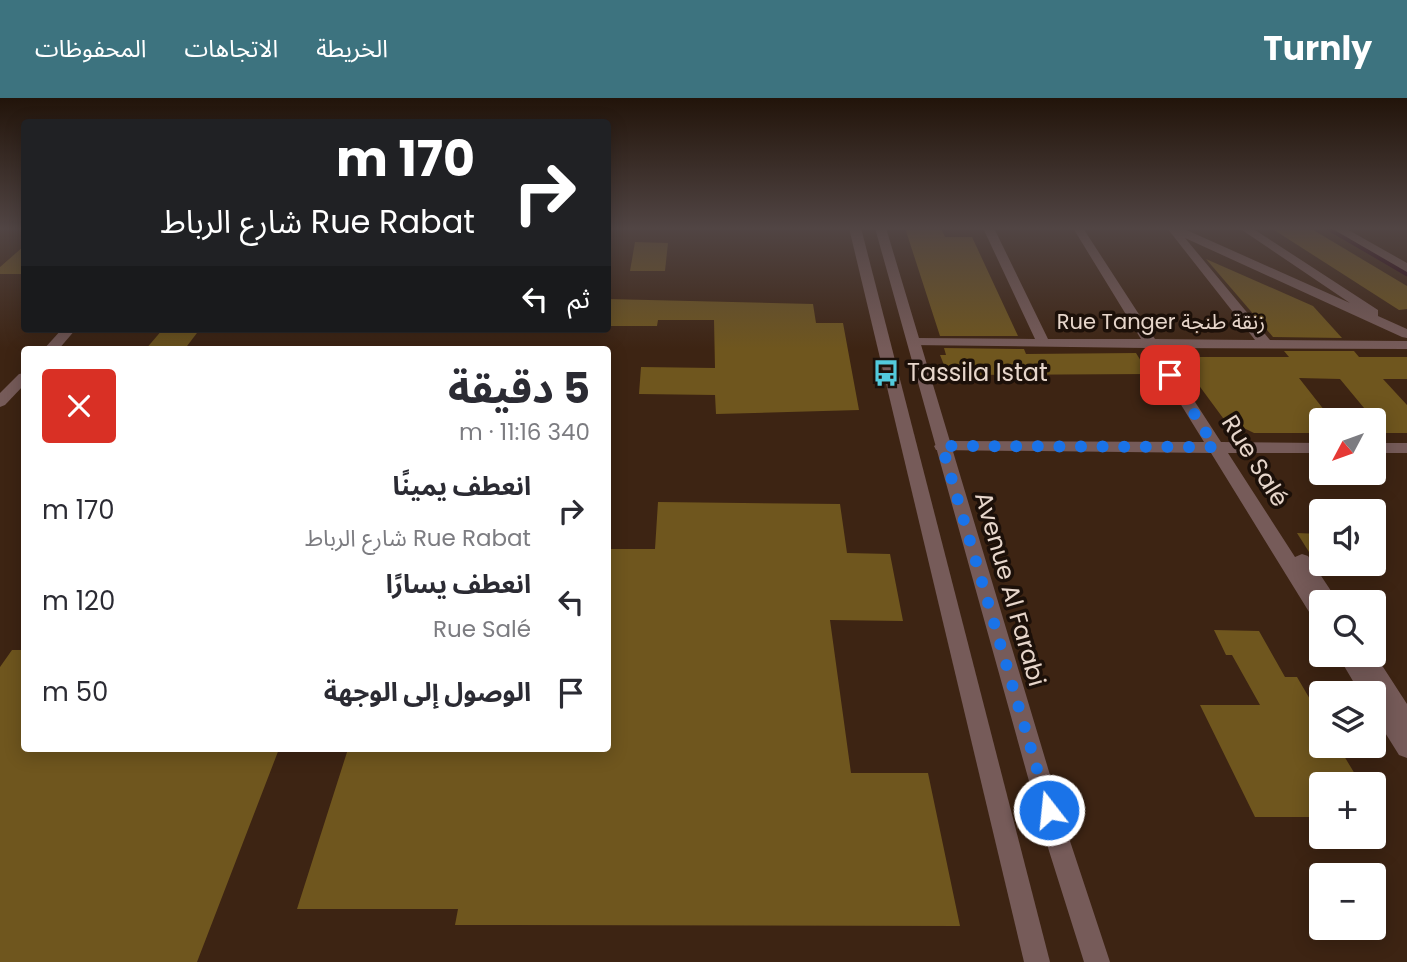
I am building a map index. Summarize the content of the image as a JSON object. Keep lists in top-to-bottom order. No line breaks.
{"streets":{"street":["Rue Tanger زنقة طنجة","Rue Salé","Avenue Al Farabi"]},"crossings":[["Rue Tanger زنقة طنجة","Rue Salé"],["Rue Tanger زنقة طنجة","Avenue Al Farabi"]],"places":{"bus stop":["Tassila Istat"]},"north":"bottom left","page":{"header":"Turnly","nav":["الخريطة","الاتجاهات","المحفوظات"],"turn":["170 m","Rue Rabat شارع الرباط"],"then":"ثم","heading":["5 دقيقة","340 m · 11:16"],"map_buttons":["+","−"],"list":[{"name":"انعطف يمينًا","note":"Rue Rabat شارع الرباط","value":"170 m"},{"name":"انعطف يسارًا","note":"Rue Salé","value":"120 m"},{"name":"الوصول إلى الوجهة","value":"50 m"}]}}
